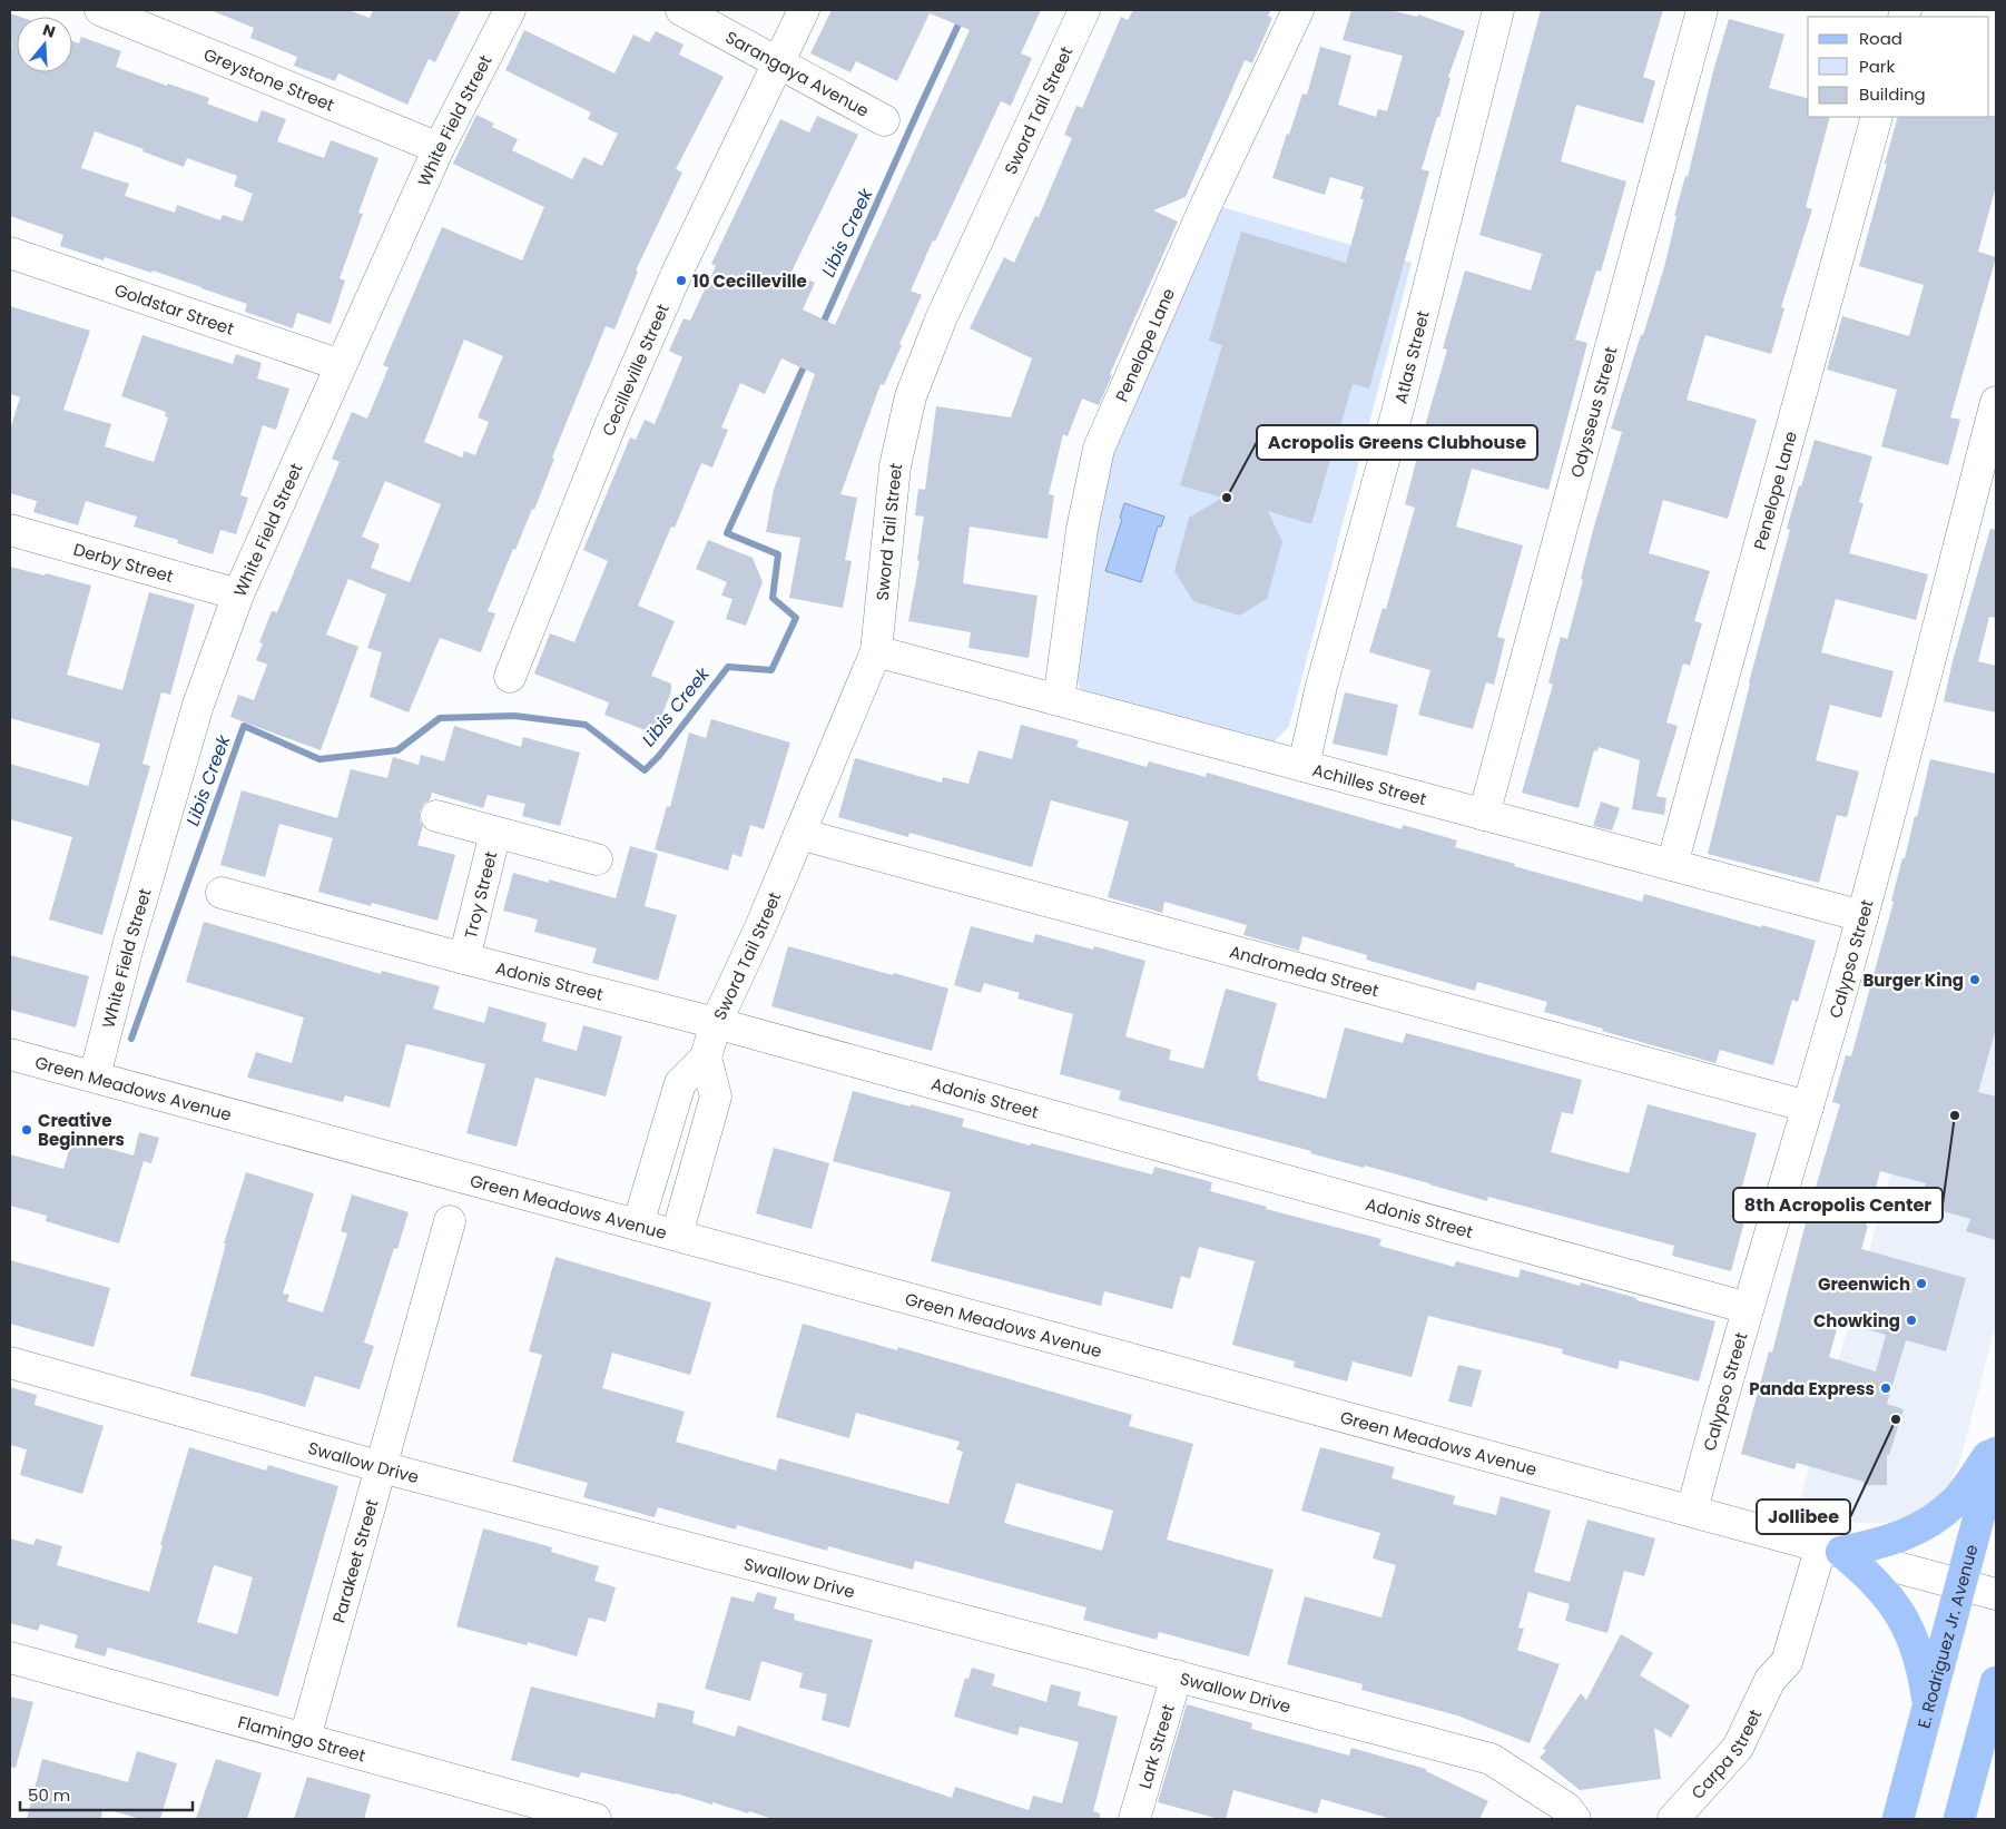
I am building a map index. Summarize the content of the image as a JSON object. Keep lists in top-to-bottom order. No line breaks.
{"streets":{"main road":["E. Rodriguez Jr. Avenue"],"street":["Sarangaya Avenue","Greystone Street","Sword Tail Street","White Field Street","Goldstar Street","Penelope Lane","Atlas Street","Cecilleville Street","Odysseus Street","Derby Street","Achilles Street","Troy Street","Calypso Street","Andromeda Street","Adonis Street","Green Meadows Avenue","Swallow Drive","Parakeet Street","Flamingo Street","Lark Street","Carpa Street"]},"crossings":[["Sarangaya Avenue","Cecilleville Street"],["Greystone Street","White Field Street"],["Sword Tail Street","Achilles Street"],["Sword Tail Street","Andromeda Street"],["Sword Tail Street","Adonis Street"],["Sword Tail Street","Green Meadows Avenue"],["White Field Street","Goldstar Street"],["White Field Street","Derby Street"],["White Field Street","Green Meadows Avenue"],["Penelope Lane","Achilles Street"],["Atlas Street","Achilles Street"],["Odysseus Street","Achilles Street"],["Achilles Street","Calypso Street"],["Troy Street","Adonis Street"],["Calypso Street","Andromeda Street"],["Calypso Street","Adonis Street"],["Calypso Street","Green Meadows Avenue"],["Green Meadows Avenue","E. Rodriguez Jr. Avenue"],["Green Meadows Avenue","Carpa Street"],["Swallow Drive","Parakeet Street"],["Swallow Drive","Lark Street"],["Parakeet Street","Flamingo Street"]],"water":["Libis Creek"],"places":["10 Cecilleville","Acropolis Greens Clubhouse","Burger King","8th Acropolis Center","Creative Beginners","Greenwich","Chowking","Panda Express","Jollibee"],"legend":["Road","Park","Building"],"scale_bar":"50 m","north":"top"}
